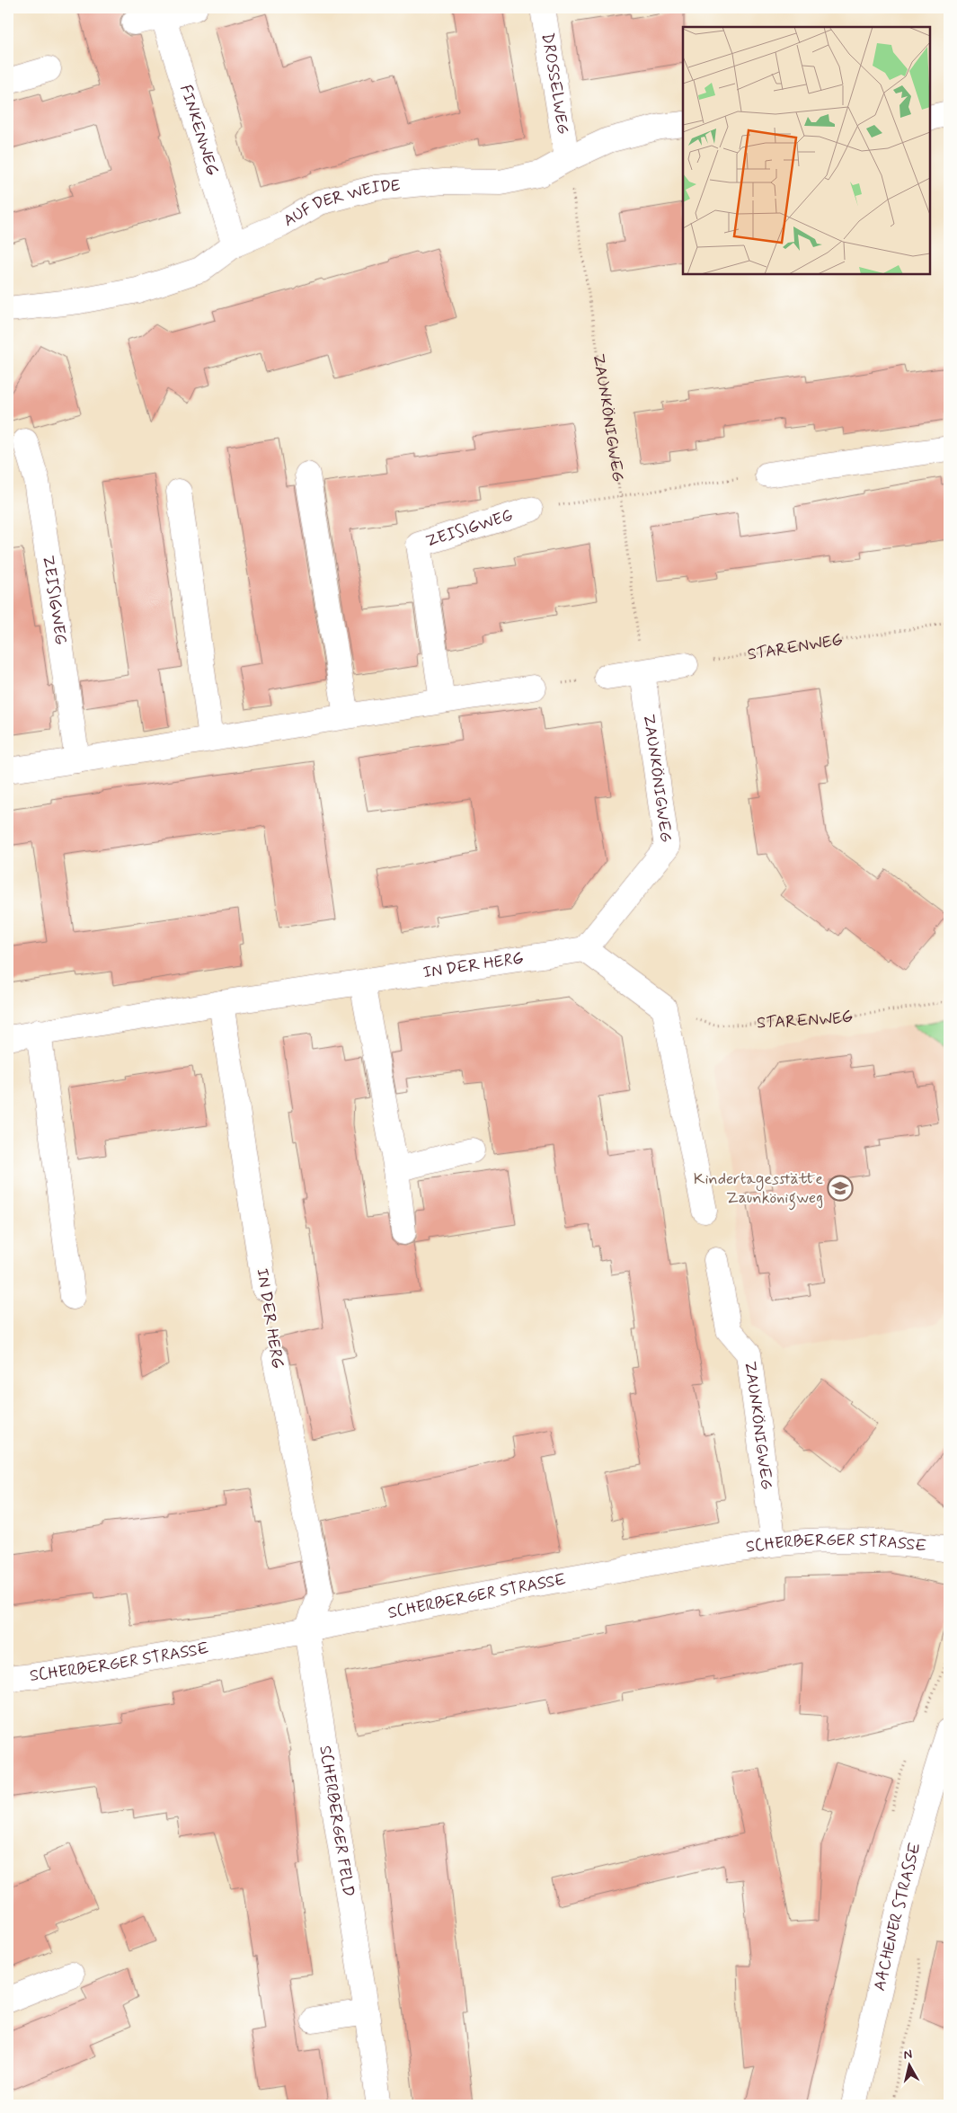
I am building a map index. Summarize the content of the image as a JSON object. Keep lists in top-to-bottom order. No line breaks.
{"streets":{"street":["DROSSELWEG","FINKENWEG","AUF DER WEIDE","ZAUNKÖNIGWEG","ZEISIGWEG","IN DER HERG","SCHERBERGER STRASSE","SCHERBERGER FELD","AACHENER STRASSE"],"path":["STARENWEG"]},"crossings":[["DROSSELWEG","AUF DER WEIDE"],["DROSSELWEG","ZAUNKÖNIGWEG"],["FINKENWEG","AUF DER WEIDE"],["AUF DER WEIDE","ZAUNKÖNIGWEG"],["ZAUNKÖNIGWEG","ZEISIGWEG"],["ZAUNKÖNIGWEG","IN DER HERG"],["ZAUNKÖNIGWEG","SCHERBERGER STRASSE"],["IN DER HERG","SCHERBERGER STRASSE"],["IN DER HERG","SCHERBERGER FELD"],["SCHERBERGER STRASSE","SCHERBERGER FELD"]],"places":{"school or university":["Kindertagesstätte Zaunkönigweg"]},"north":"top"}
